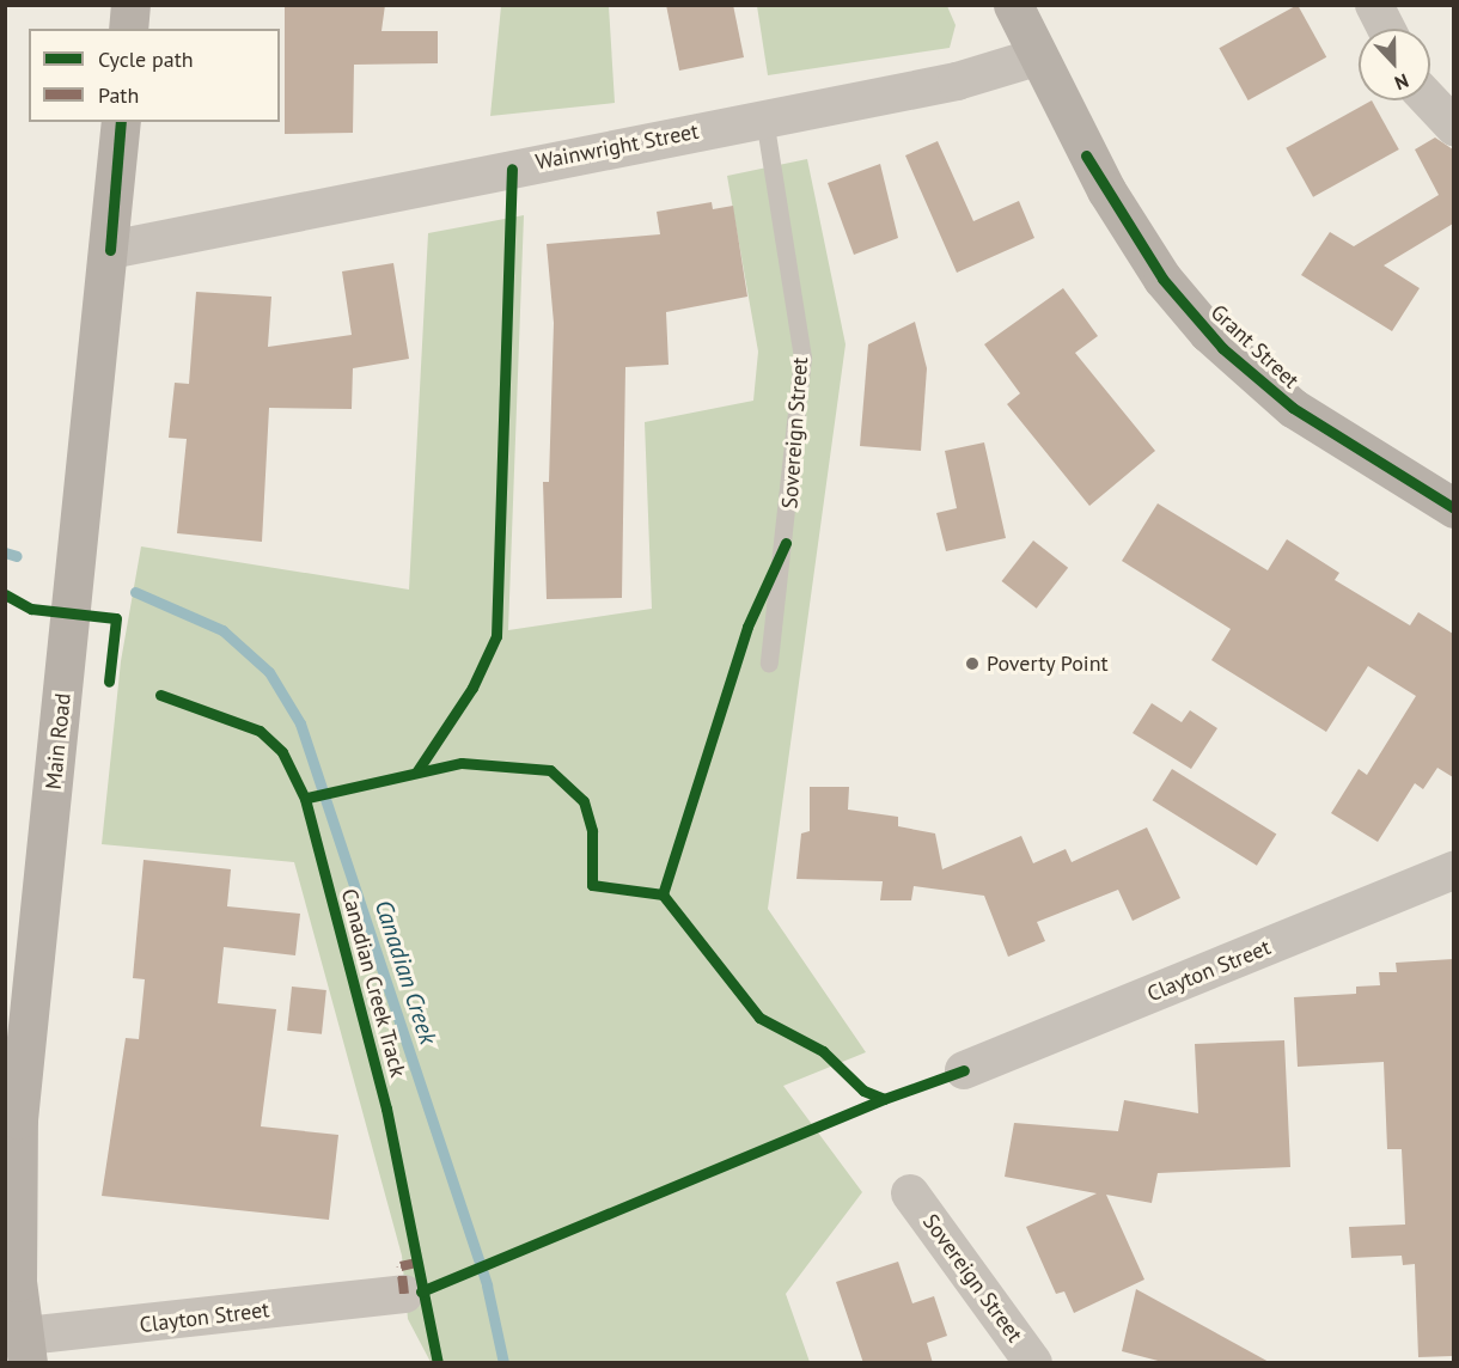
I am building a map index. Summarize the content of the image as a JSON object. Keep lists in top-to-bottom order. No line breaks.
{"streets":{"main road":["Grant Street","Main Road"],"street":["Wainwright Street","Sovereign Street","Clayton Street"],"cycle path":["Canadian Creek Track"]},"crossings":[["Wainwright Street","Grant Street"],["Wainwright Street","Sovereign Street"],["Wainwright Street","Main Road"],["Main Road","Clayton Street"]],"water":["Canadian Creek"],"places":["Poverty Point"],"legend":["Cycle path","Path"],"north":"bottom"}
